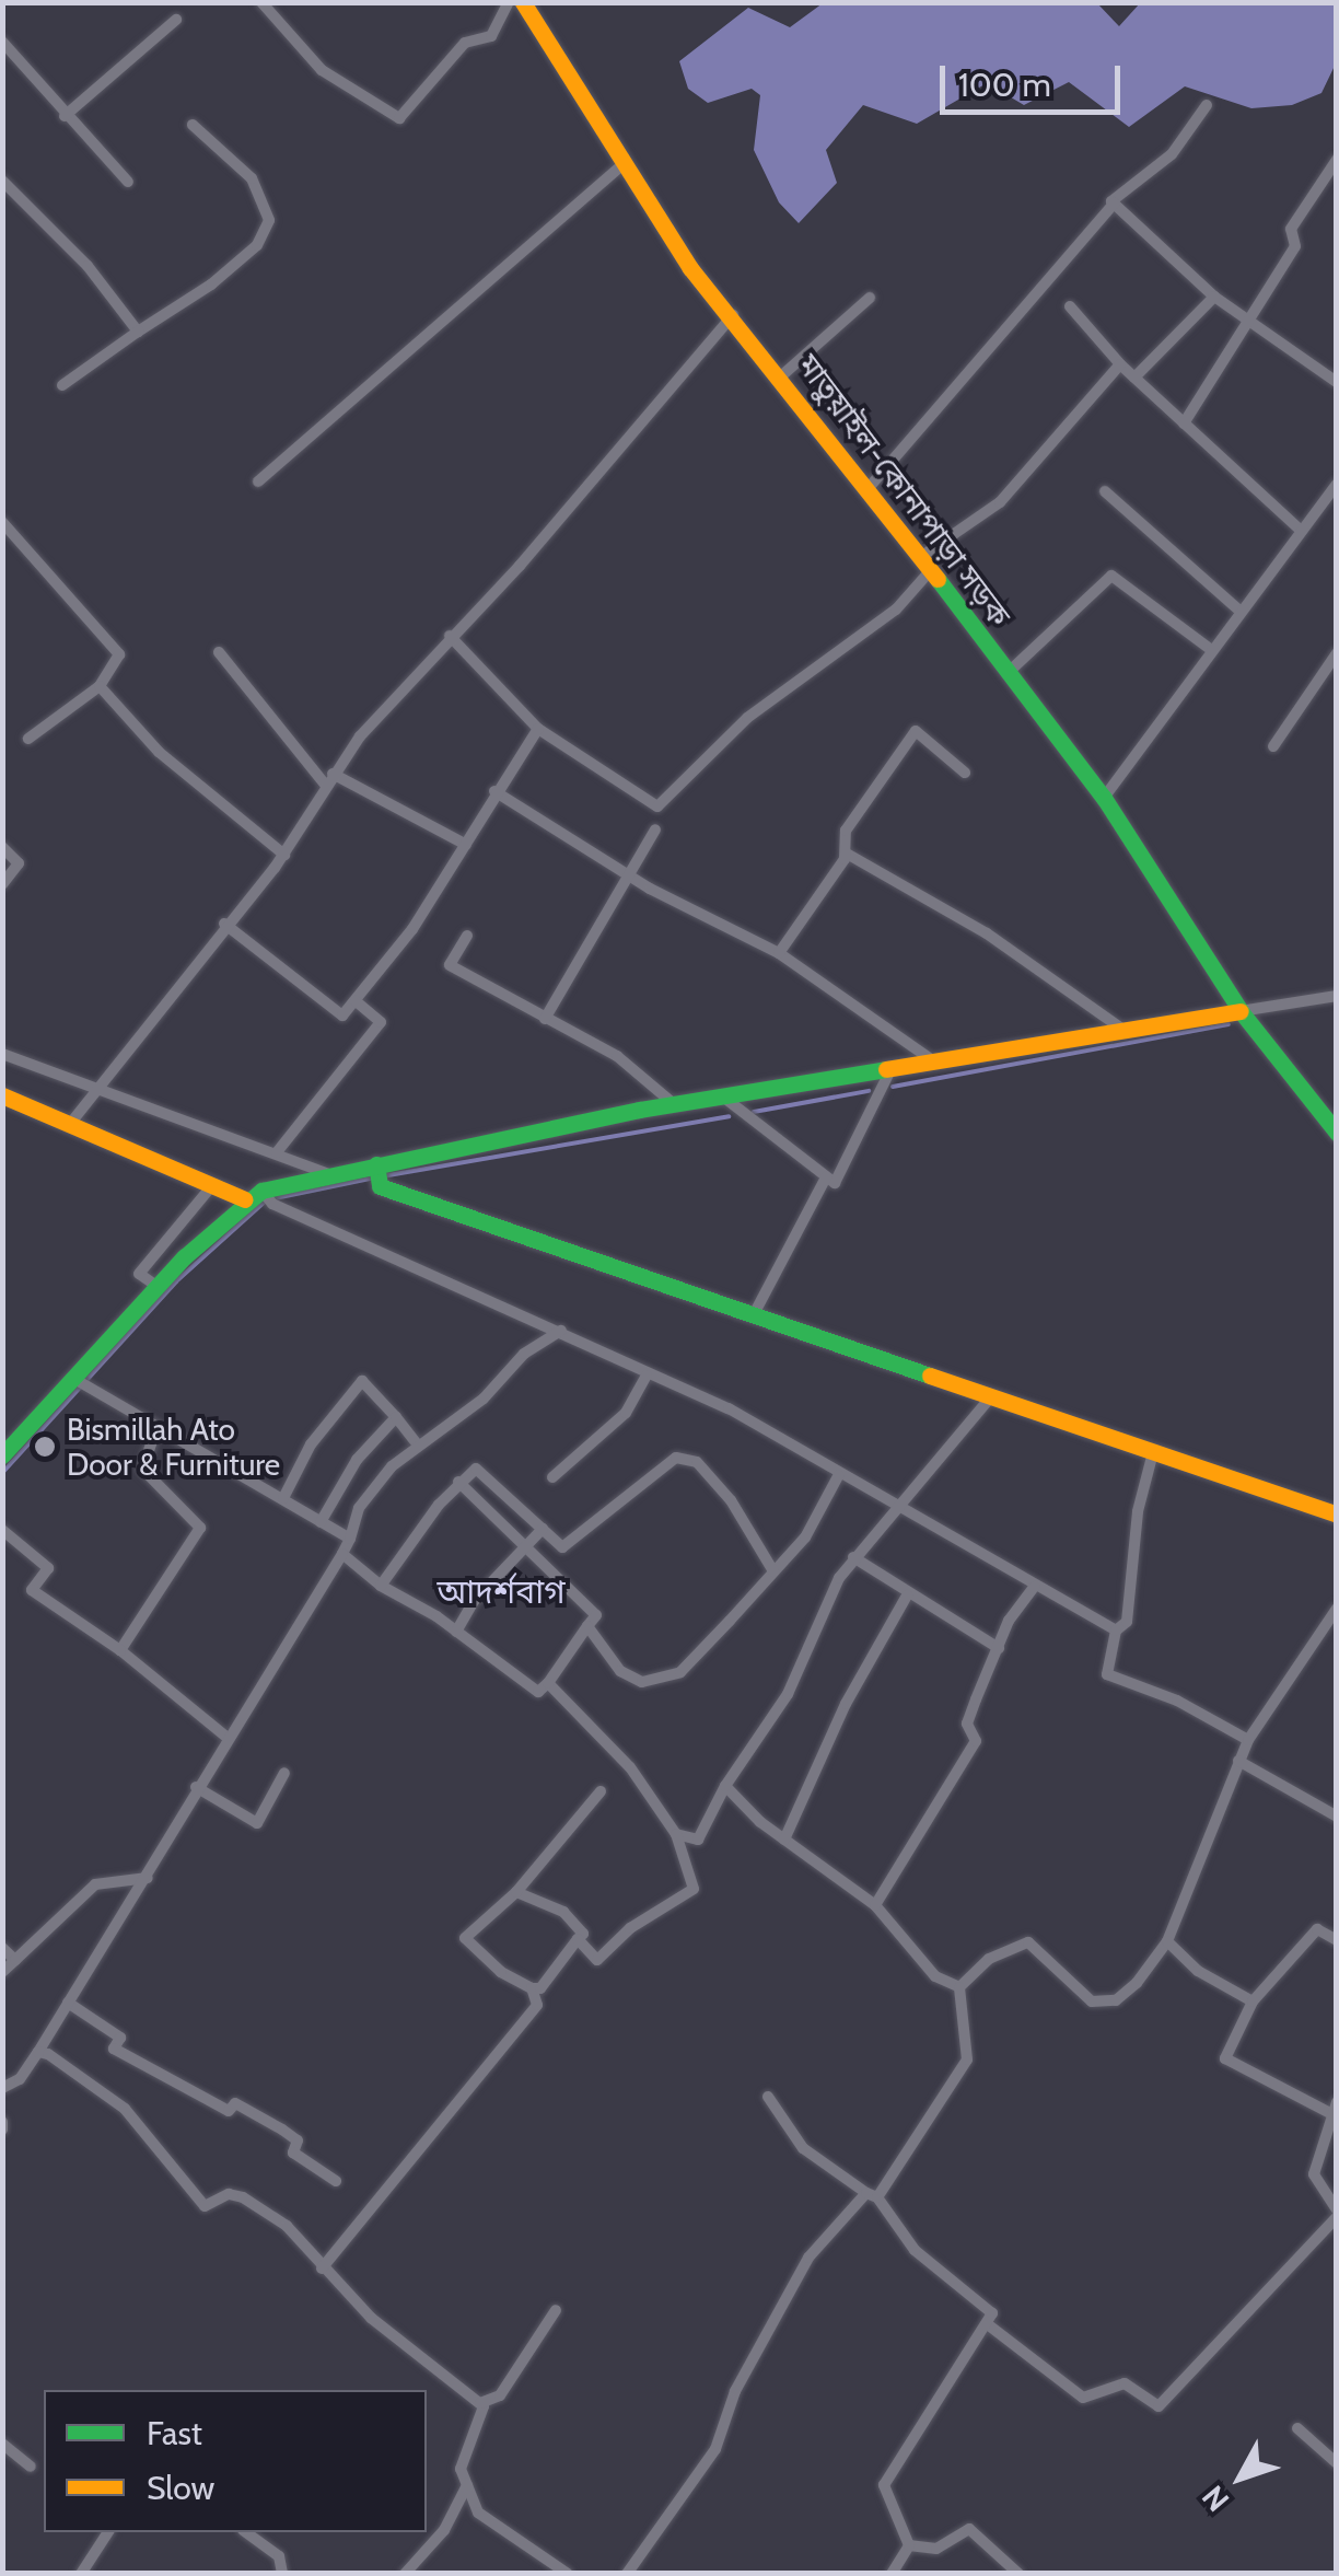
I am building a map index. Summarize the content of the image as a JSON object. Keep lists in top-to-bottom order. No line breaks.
{"streets":{"main road":["মাতুয়াইল-কোনাপাড়া সড়ক"]},"districts":["আদর্শবাগ"],"places":["Bismillah Ato Door & Furniture"],"legend":["Fast","Slow"],"scale_bar":"100 m","north":"bottom left"}
